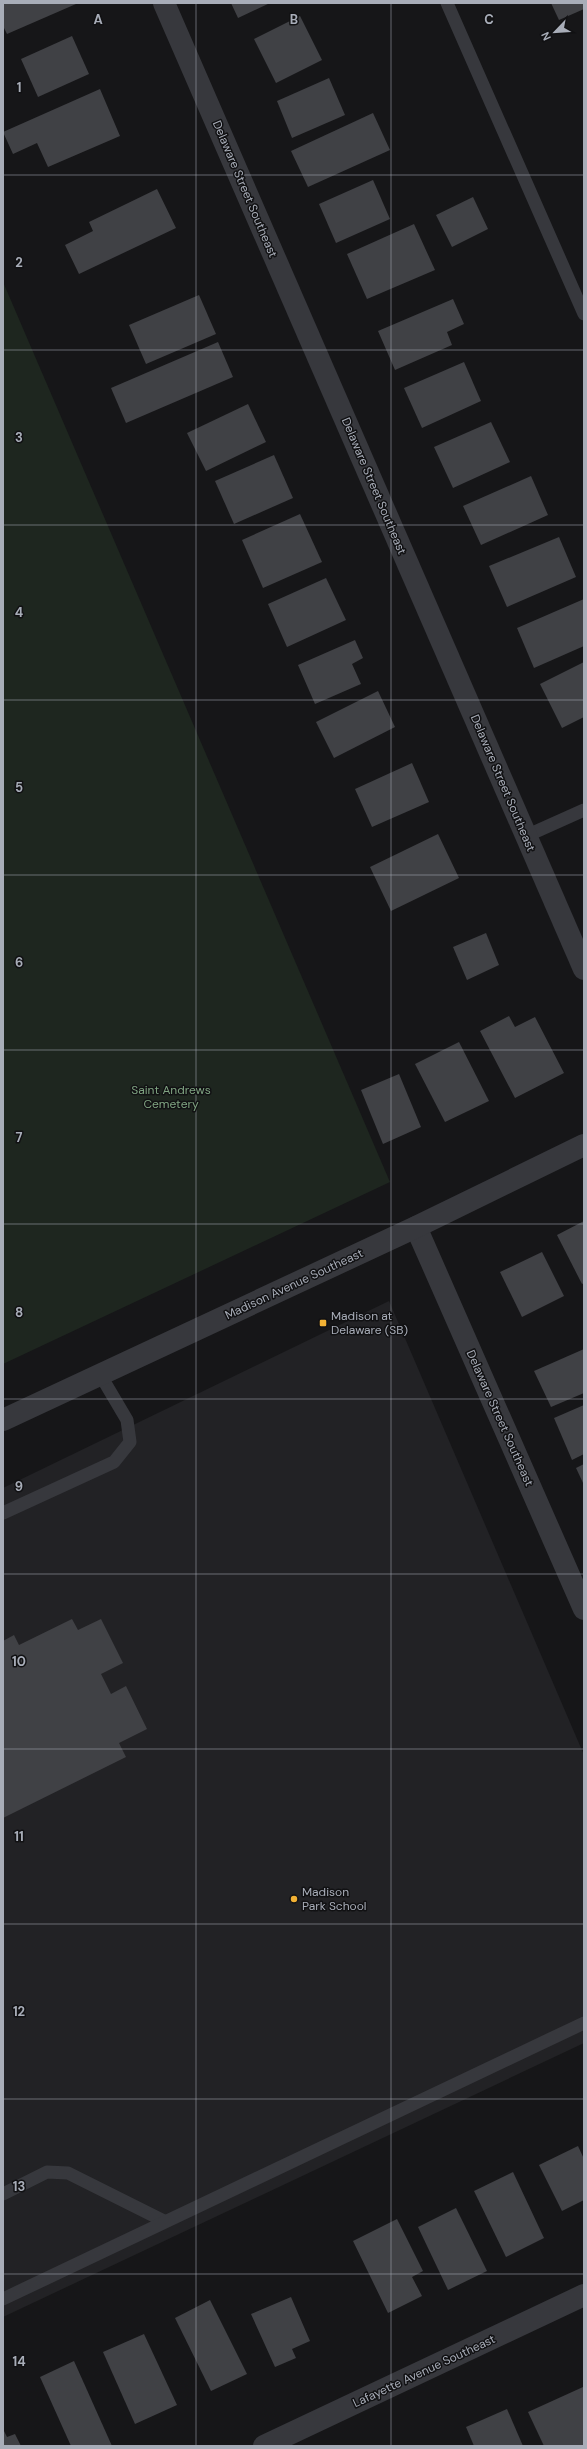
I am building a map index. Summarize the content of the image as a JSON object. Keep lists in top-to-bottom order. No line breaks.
{"streets":{"street":["Delaware Street Southeast","Madison Avenue Southeast","Lafayette Avenue Southeast"]},"crossings":[["Delaware Street Southeast","Madison Avenue Southeast"]],"parks":["Saint Andrews Cemetery"],"places":{"transit":["Madison at Delaware (SB)"],"other":["Madison Park School"]},"north":"bottom left","grid":{"columns":["A","B","C"],"rows":["1","2","3","4","5","6","7","8","9","10","11","12","13","14"]}}
